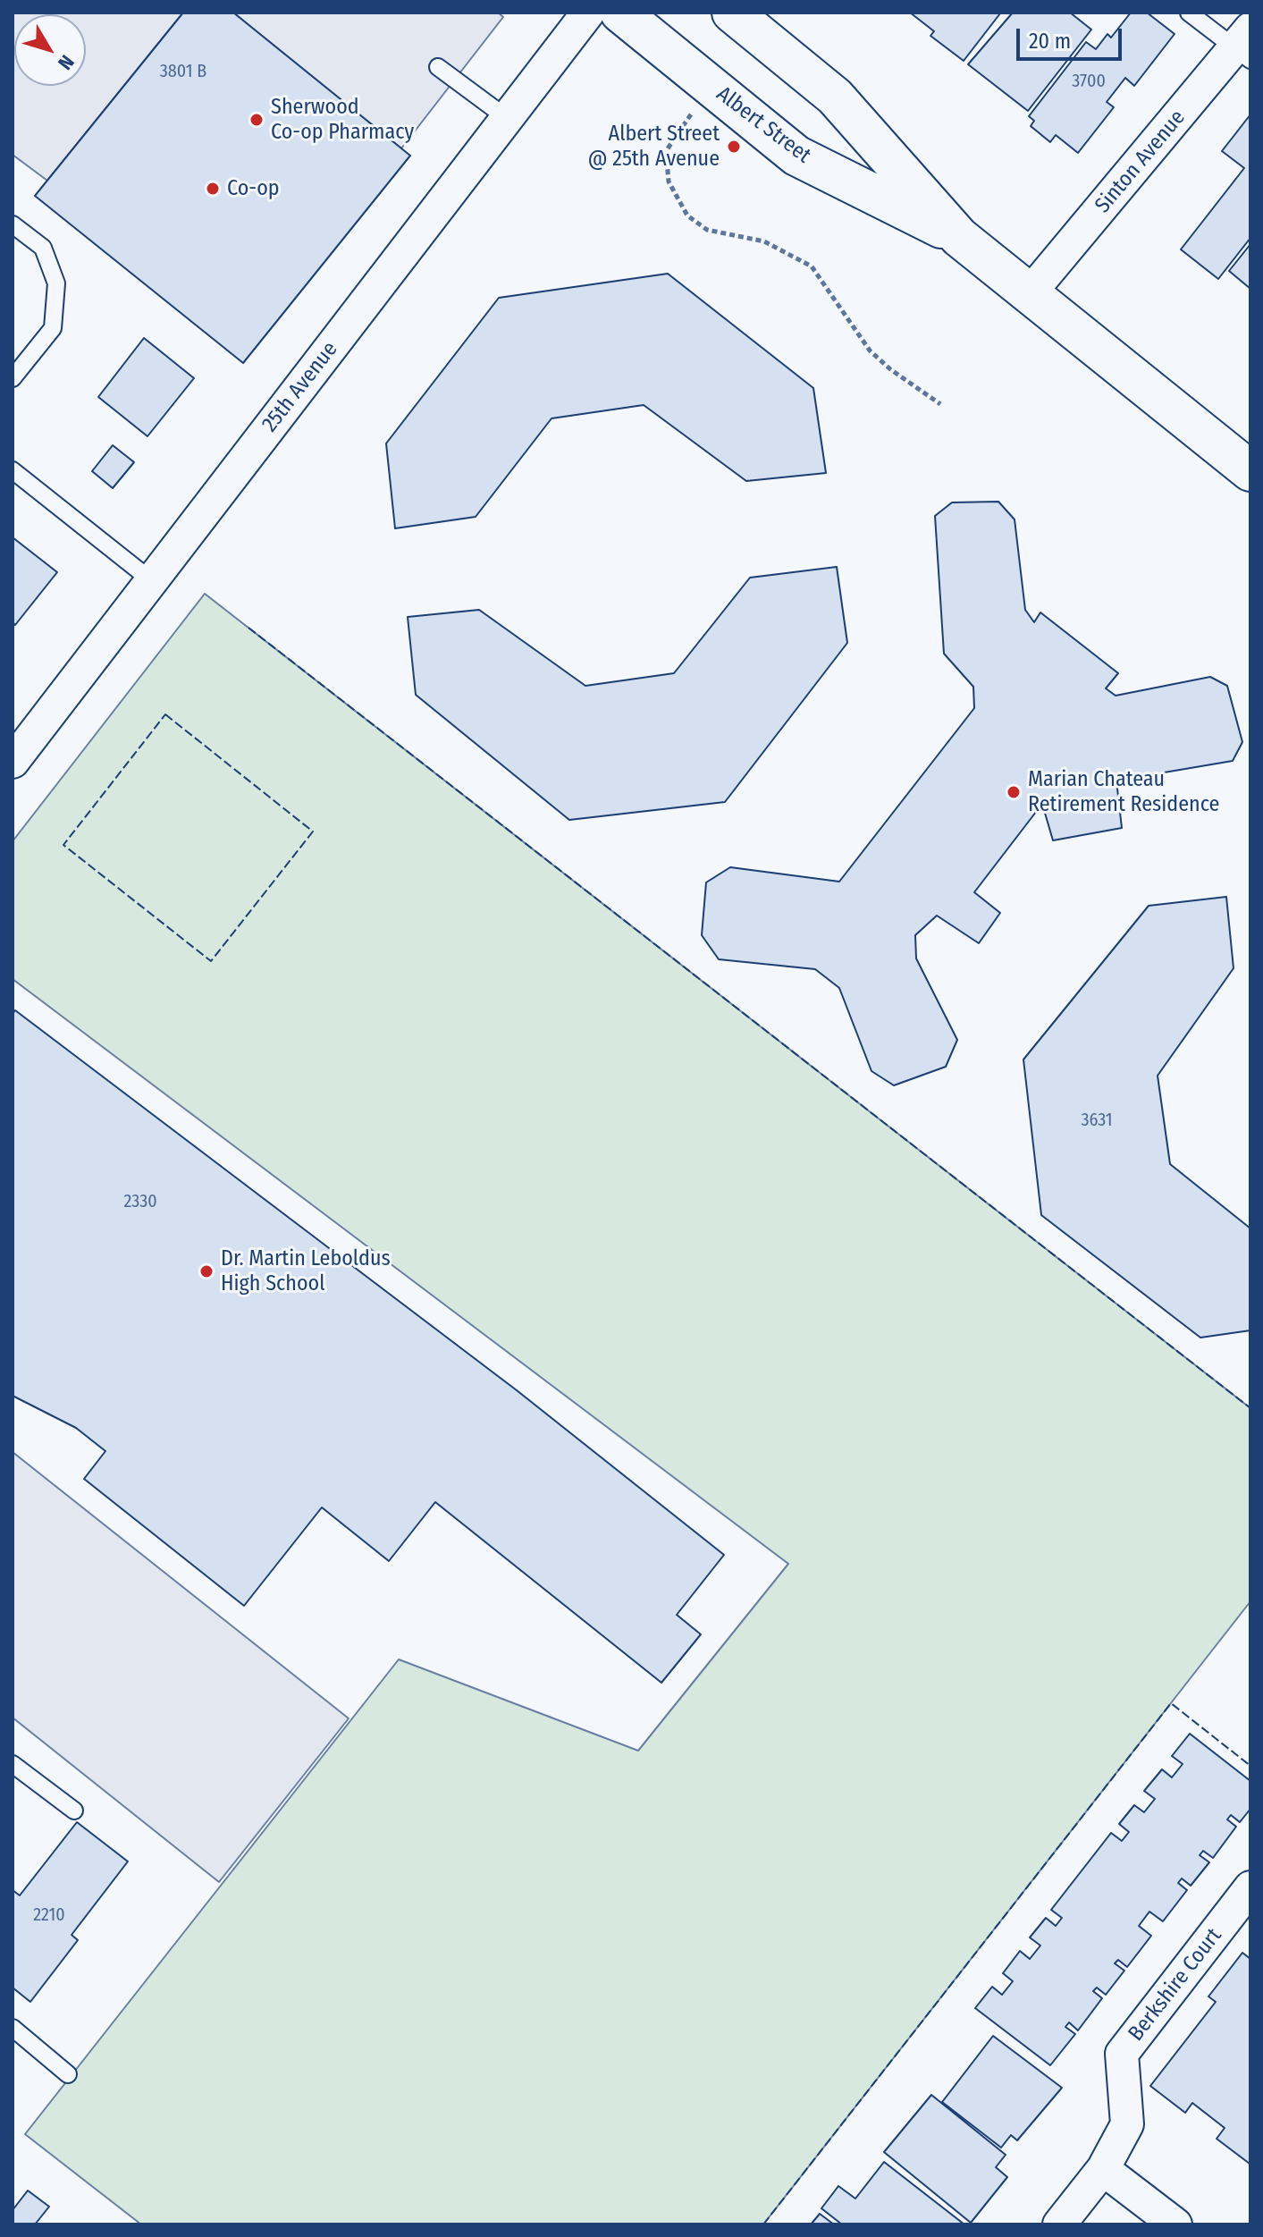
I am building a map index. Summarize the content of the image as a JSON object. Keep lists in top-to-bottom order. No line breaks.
{"streets":{"main road":["Albert Street"],"street":["Sinton Avenue","25th Avenue","Berkshire Court"]},"crossings":[["Albert Street","Sinton Avenue"]],"places":["Sherwood Co-op Pharmacy","Albert Street @ 25th Avenue","Co-op","Marian Chateau Retirement Residence","Dr. Martin Leboldus High School"],"house_numbers":["3801 B","3700","3631","2330","2210"],"scale_bar":"20 m","north":"bottom right"}
